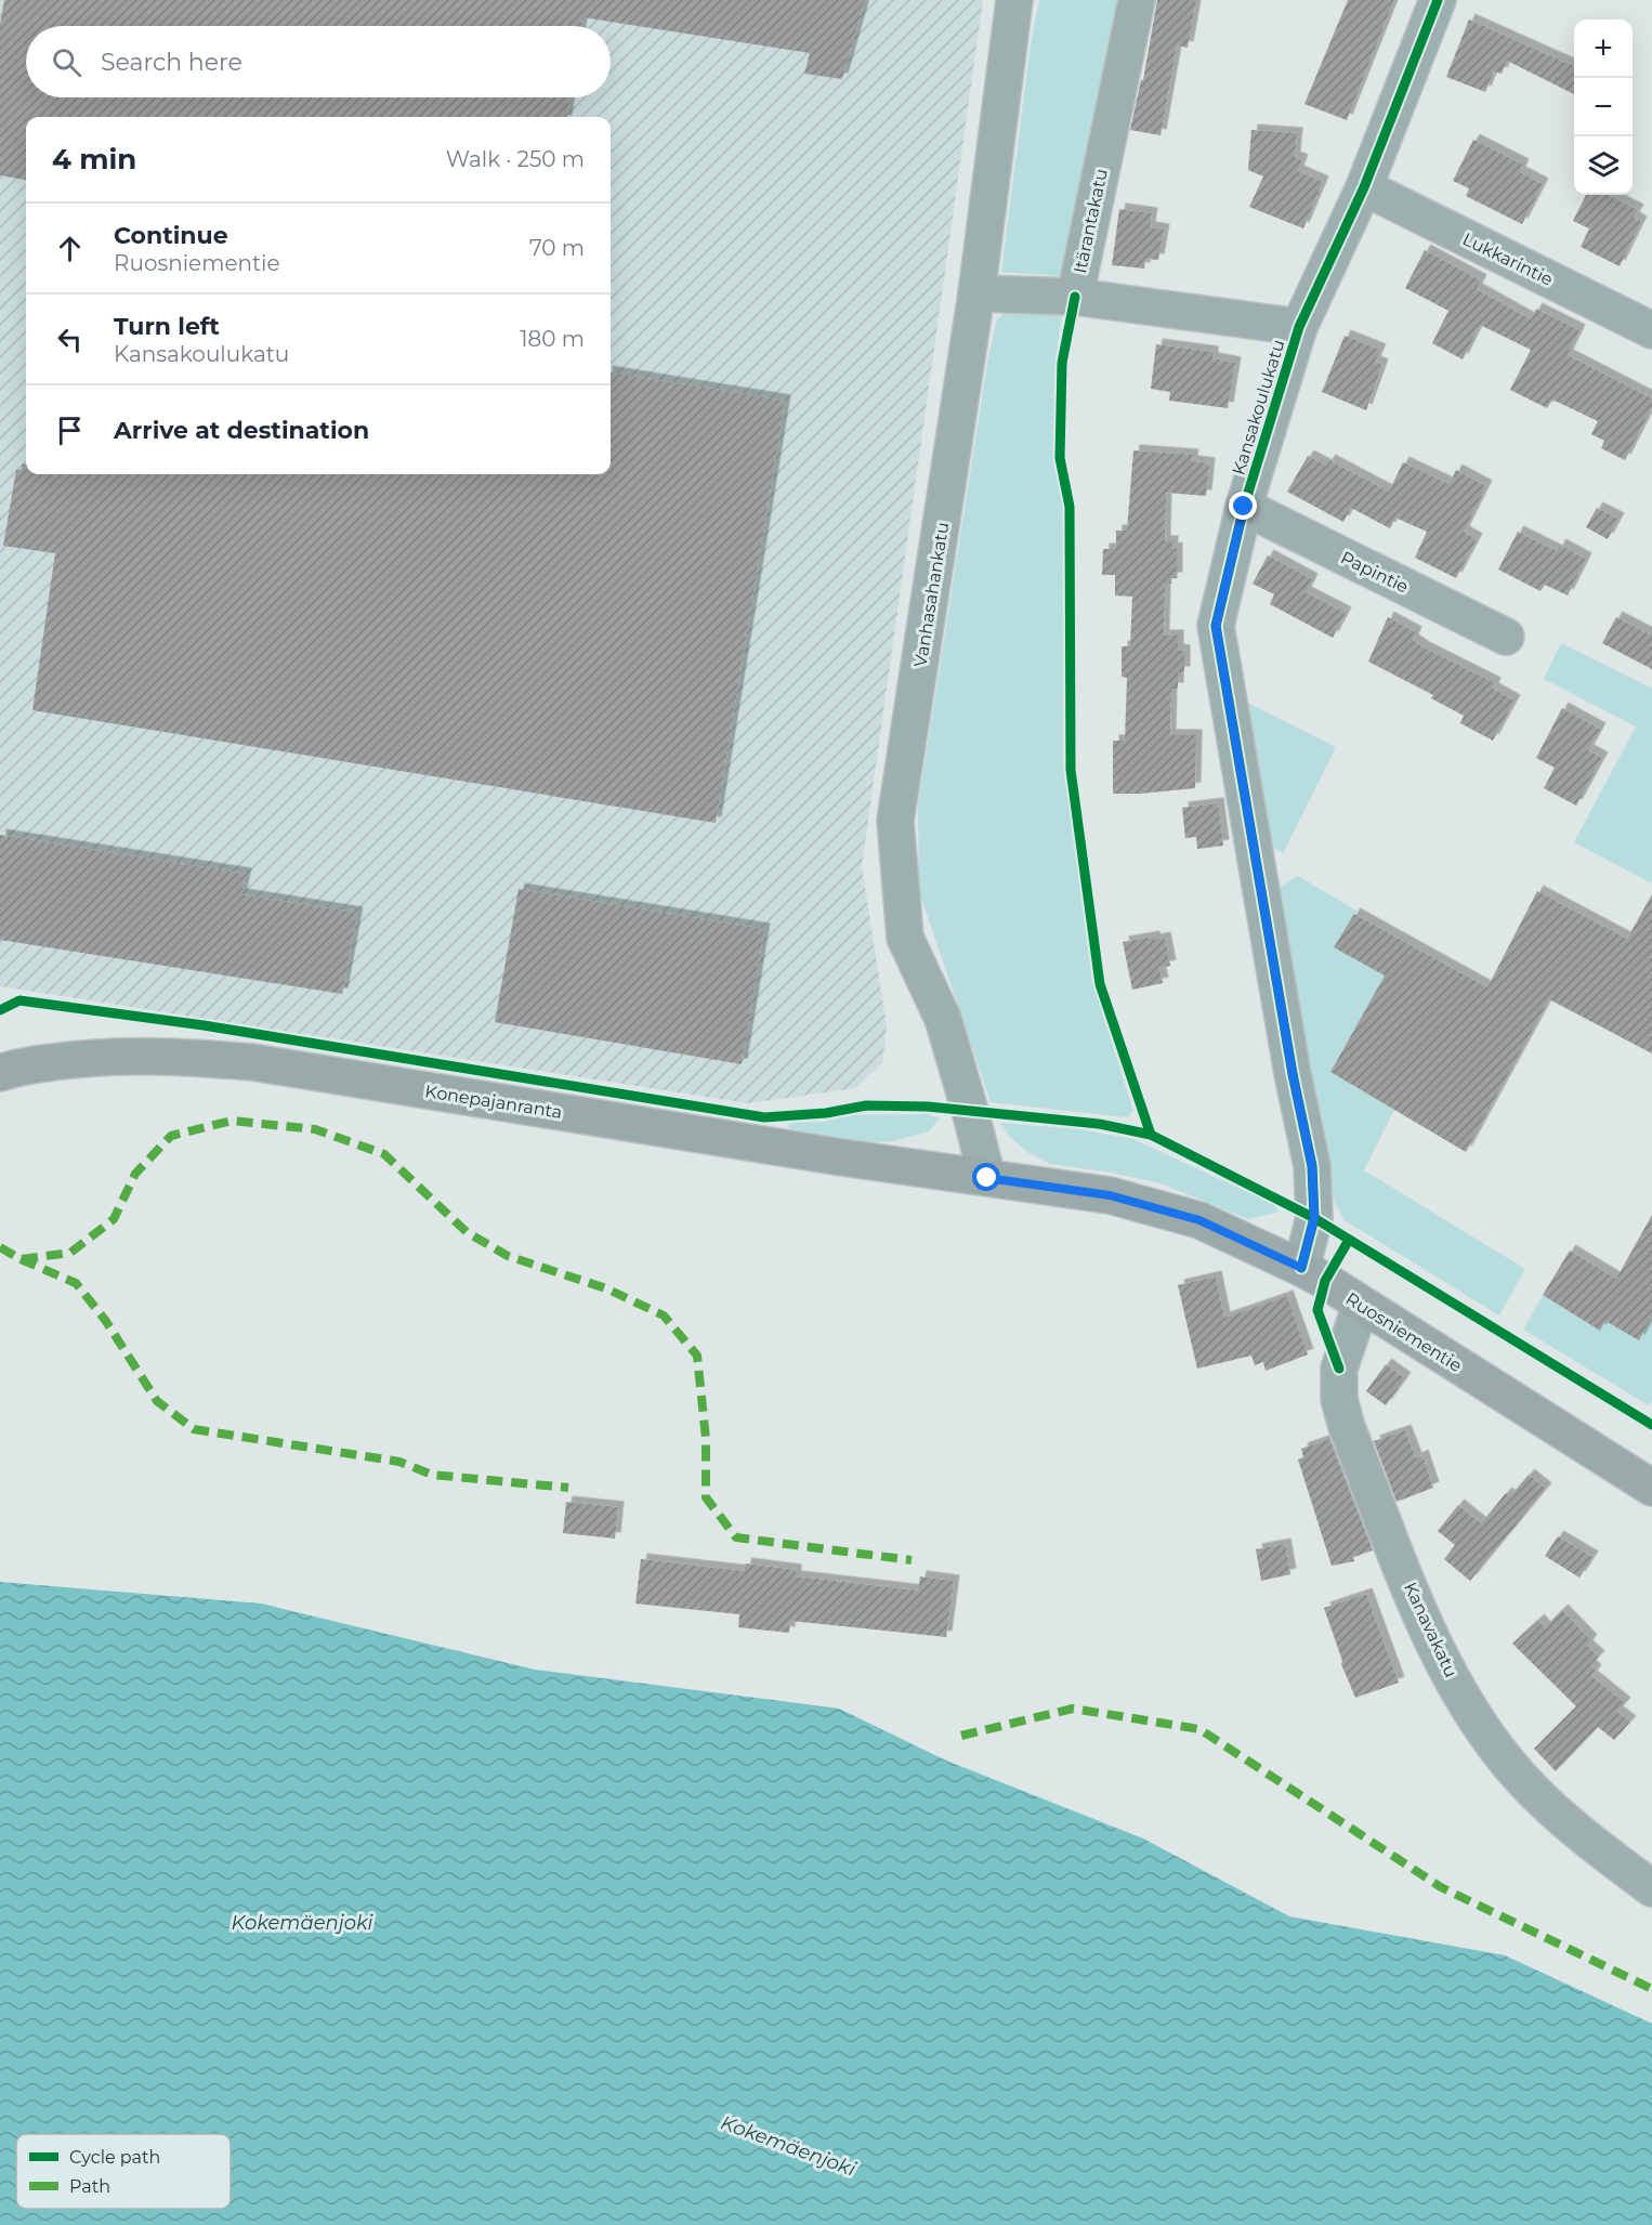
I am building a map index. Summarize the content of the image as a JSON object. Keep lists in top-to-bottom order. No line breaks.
{"streets":{"main road":["Konepajanranta","Ruosniementie"],"street":["Itärantakatu","Lukkarintie","Kansakoulukatu","Papintie","Vanhasahankatu","Kanavakatu"]},"crossings":[["Itärantakatu","Kansakoulukatu"],["Lukkarintie","Kansakoulukatu"],["Kansakoulukatu","Papintie"],["Kansakoulukatu","Ruosniementie"],["Vanhasahankatu","Konepajanranta"],["Vanhasahankatu","Ruosniementie"],["Konepajanranta","Ruosniementie"],["Ruosniementie","Kanavakatu"]],"water":["Kokemäenjoki"],"legend":["Cycle path","Path"],"page":{"map_buttons":["+","−"],"search":"Search here","heading":["4 min","Walk · 250 m"],"list":[["Continue","Ruosniementie","70 m"],["Turn left","Kansakoulukatu","180 m"],"Arrive at destination"]}}
